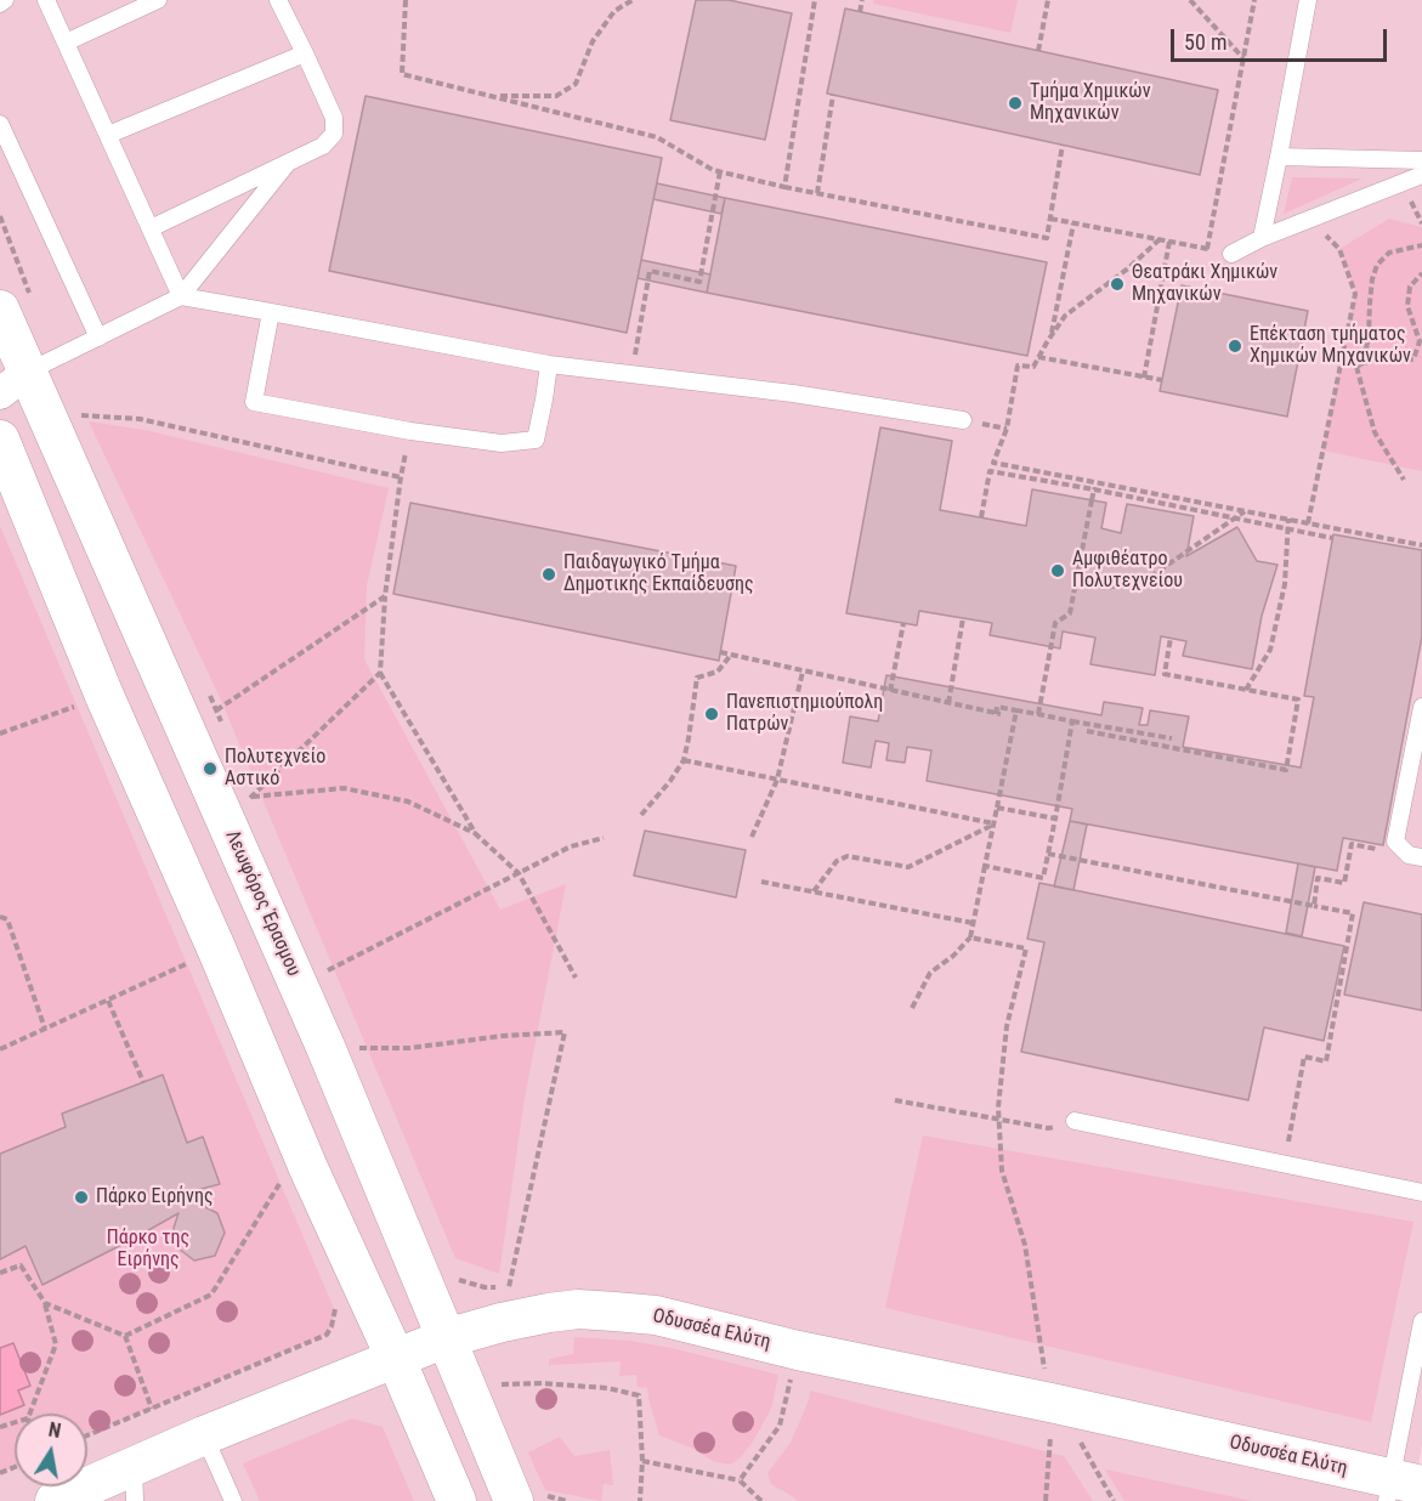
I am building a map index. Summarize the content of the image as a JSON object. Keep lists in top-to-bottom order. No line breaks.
{"streets":{"street":["Λεωφόρος Έρασμου","Οδυσσέα Ελύτη"]},"crossings":[["Λεωφόρος Έρασμου","Οδυσσέα Ελύτη"]],"parks":["Πάρκο της Ειρήνης"],"places":["Τμήμα Χημικών Μηχανικών","Θεατράκι Χημικών Μηχανικών","Επέκταση τμήματος Χημικών Μηχανικών","Αμφιθέατρο Πολυτεχνείου","Παιδαγωγικό Τμήμα Δημοτικής Εκπαίδευσης","Πανεπιστημιούπολη Πατρών","Πολυτεχνείο Αστικό","Πάρκο Ειρήνης"],"scale_bar":"50 m","north":"top"}
